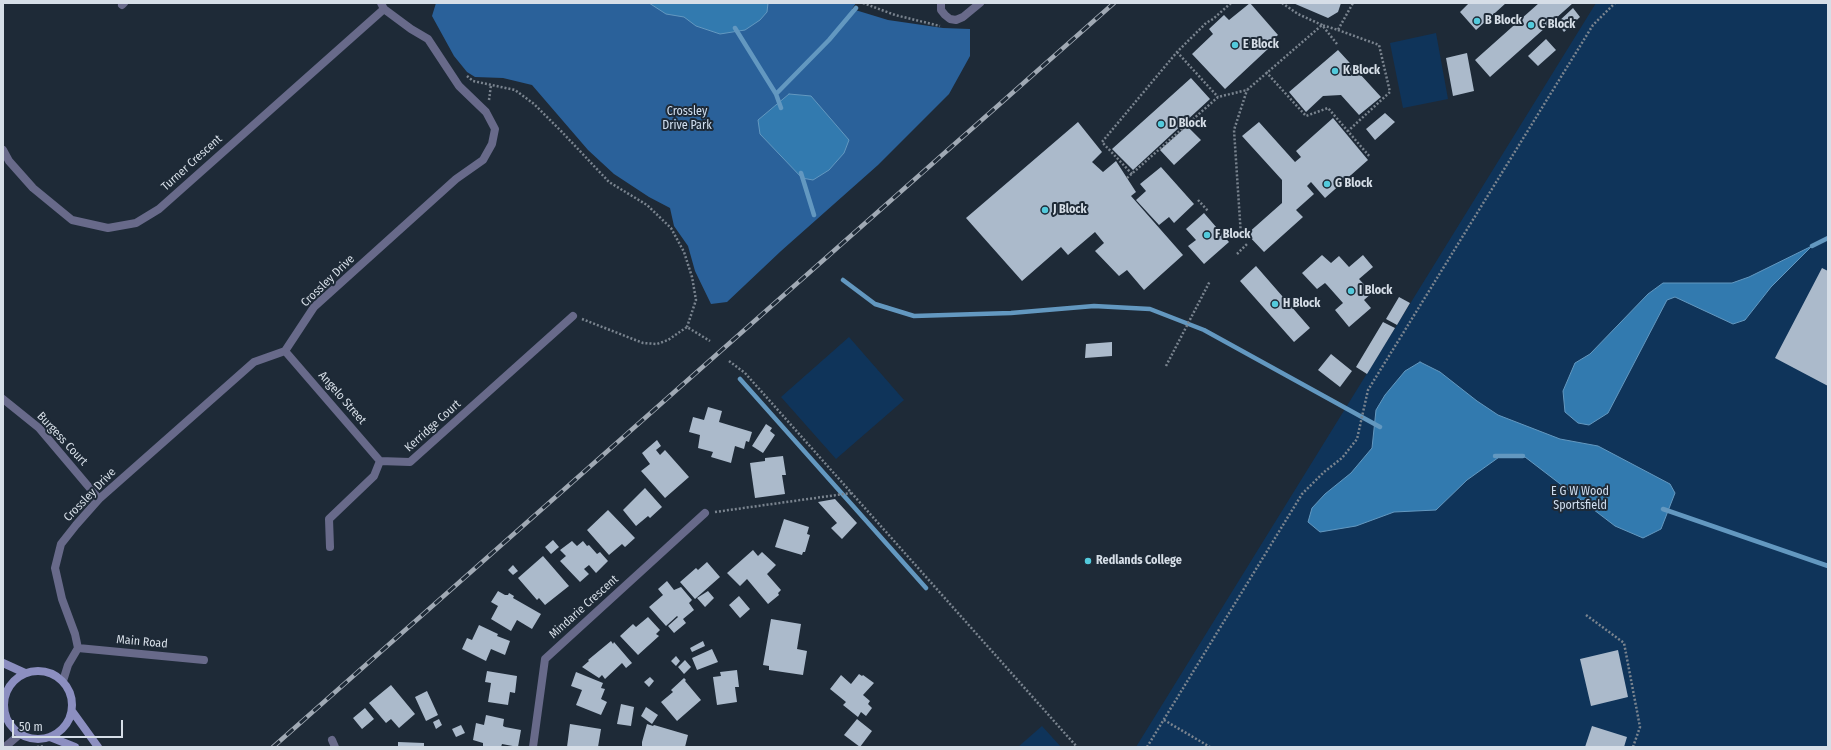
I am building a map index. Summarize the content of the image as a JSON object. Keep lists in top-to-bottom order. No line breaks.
{"streets":{"street":["Turner Crescent","Crossley Drive","Angelo Street","Kerridge Court","Burgess Court","Mindarie Crescent","Main Road"]},"crossings":[["Turner Crescent","Crossley Drive"],["Crossley Drive","Angelo Street"],["Crossley Drive","Burgess Court"],["Crossley Drive","Main Road"],["Angelo Street","Kerridge Court"]],"parks":["Crossley Drive Park","E G W Wood Sportsfield"],"places":["B Block","C Block","E Block","K Block","D Block","G Block","J Block","F Block","I Block","H Block","Redlands College"],"scale_bar":"50 m"}
